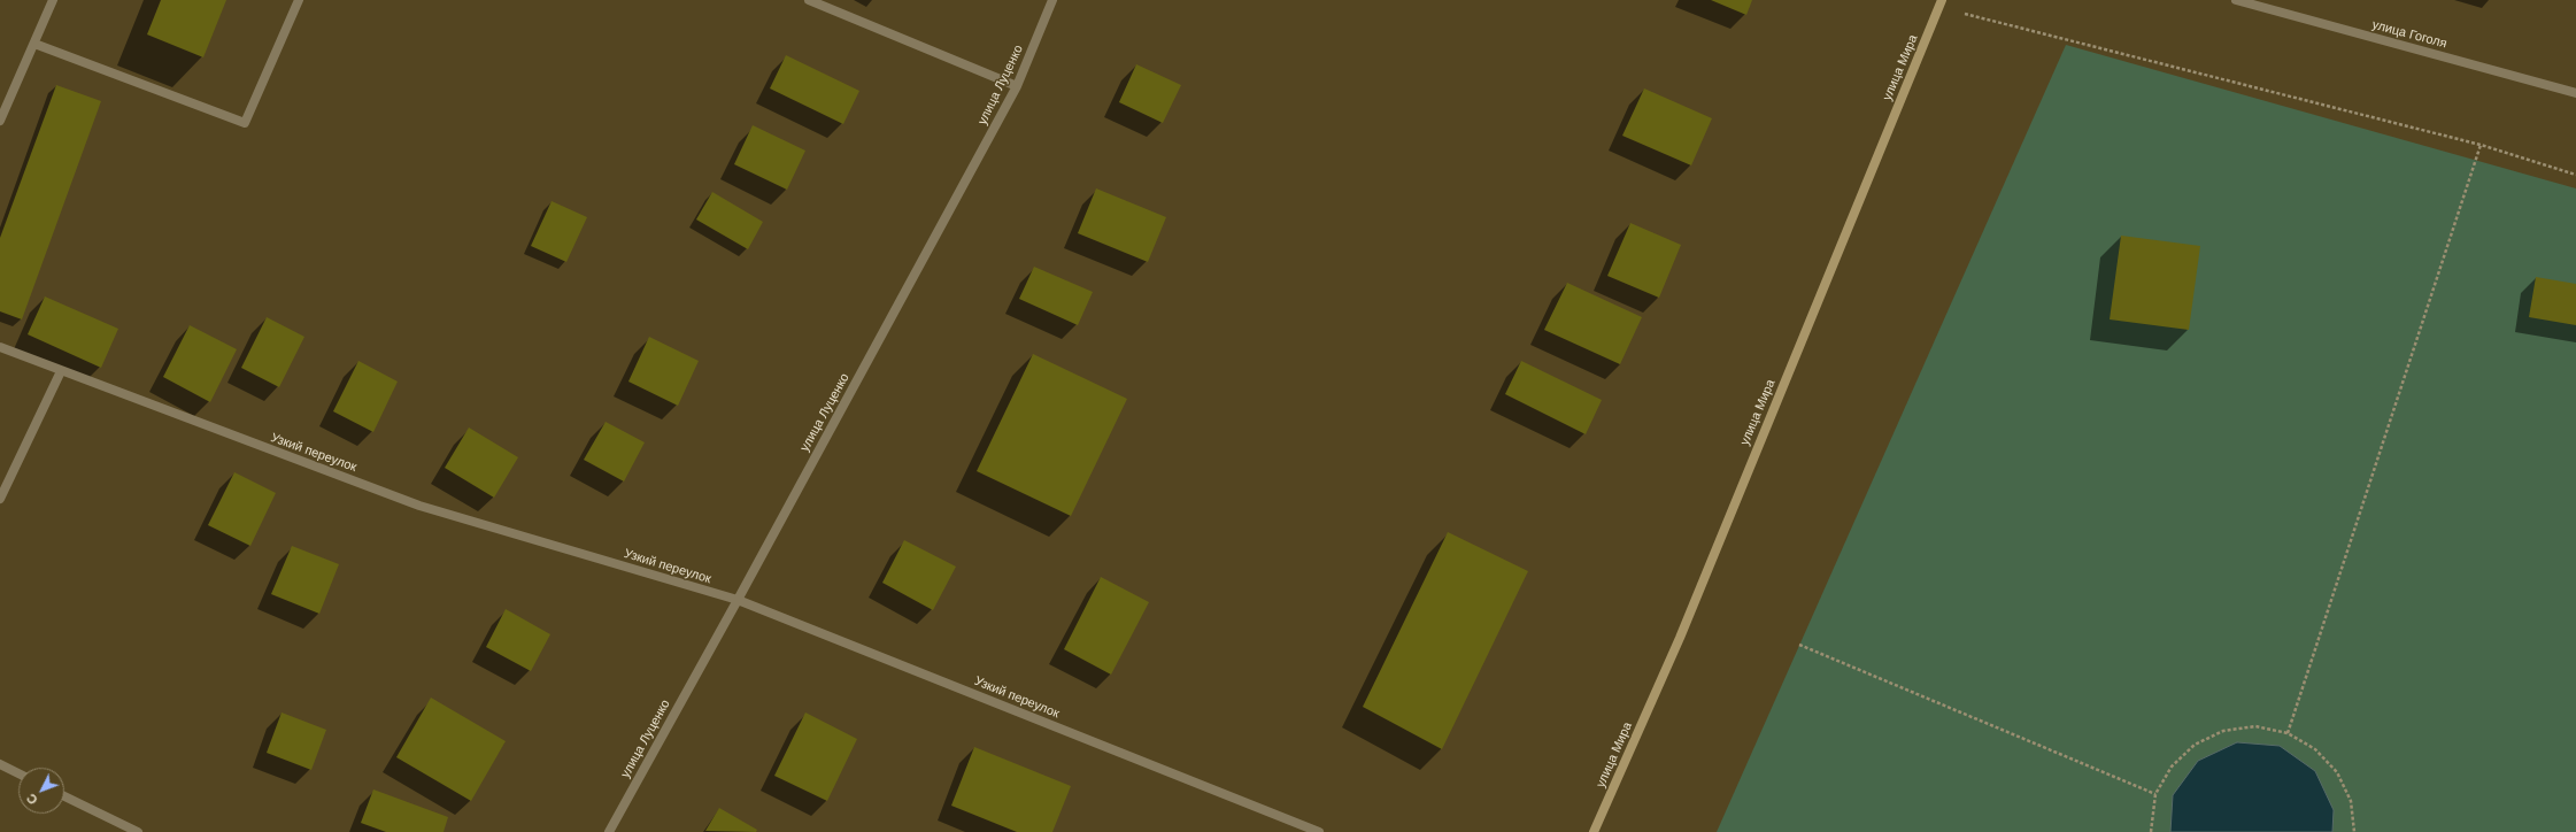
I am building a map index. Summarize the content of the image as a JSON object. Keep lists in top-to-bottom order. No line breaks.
{"streets":{"main road":["улица Мира"],"street":["улица Гоголя","улица Луценко","Узкий переулок"]},"crossings":[["улица Луценко","Узкий переулок"]],"north":"bottom left"}
